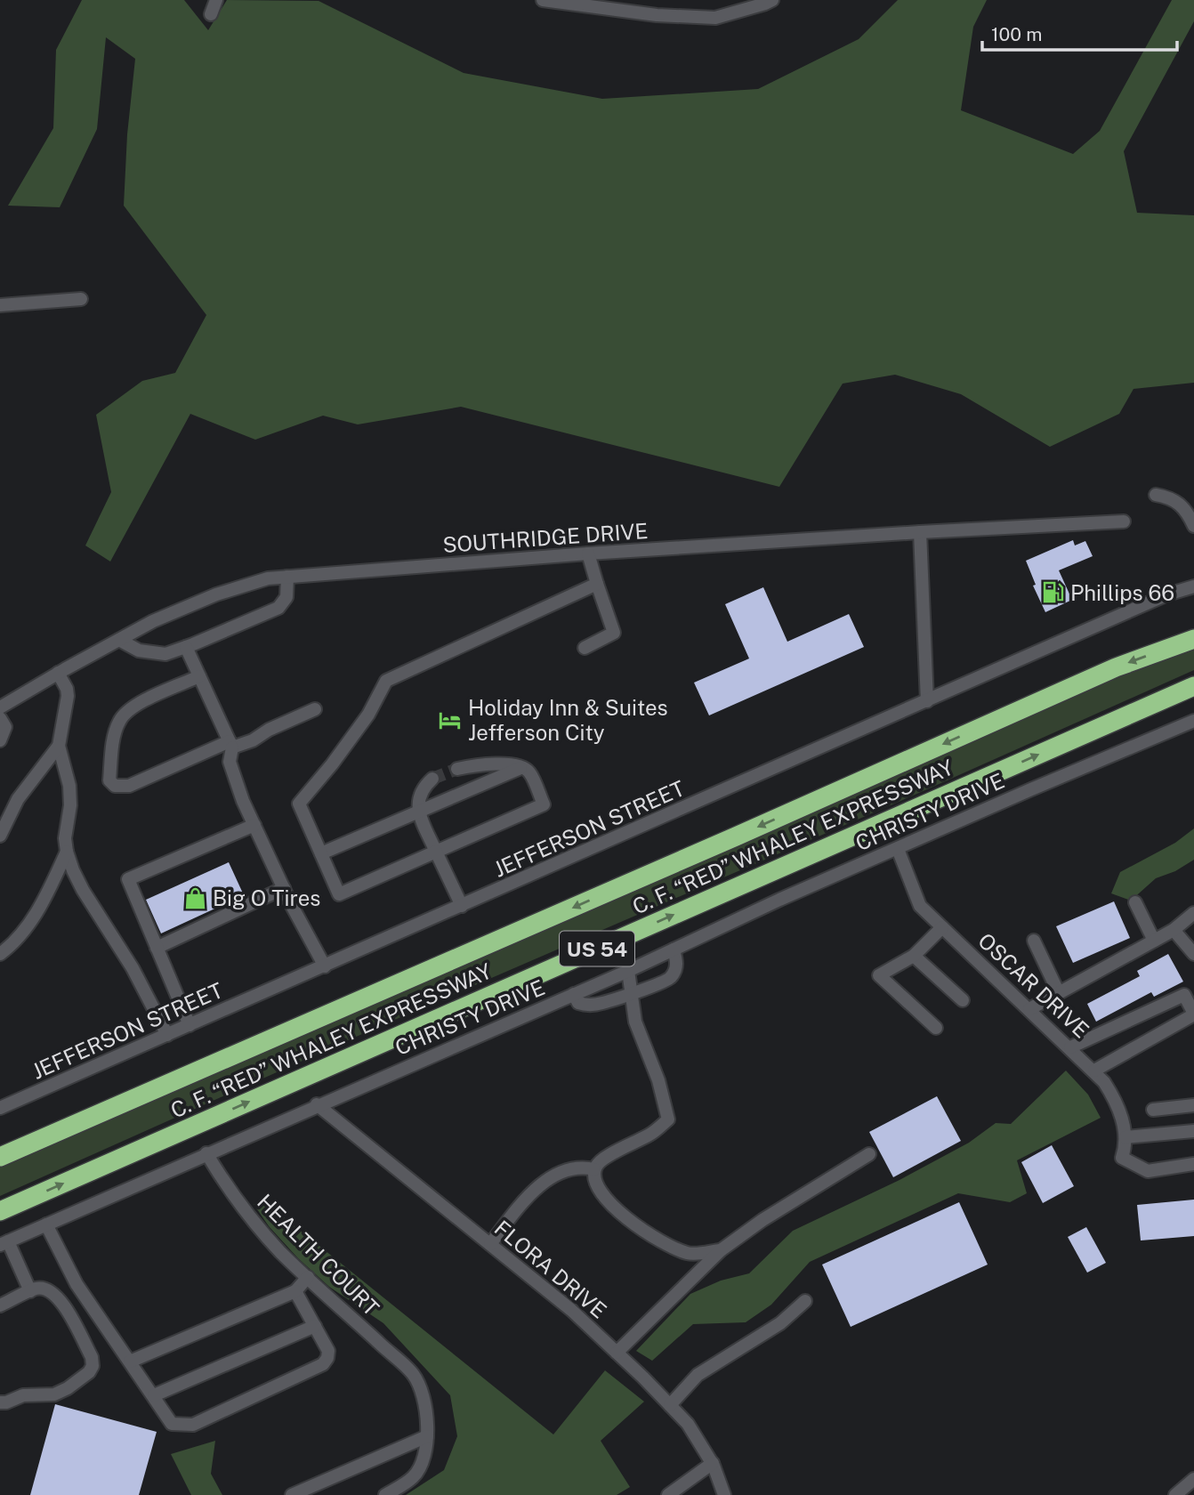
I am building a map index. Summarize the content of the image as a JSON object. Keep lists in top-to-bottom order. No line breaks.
{"streets":{"highway":["C. F. “RED” WHALEY EXPRESSWAY","US 54"],"street":["SOUTHRIDGE DRIVE","CHRISTY DRIVE","JEFFERSON STREET","OSCAR DRIVE","HEALTH COURT","FLORA DRIVE"]},"crossings":[["CHRISTY DRIVE","OSCAR DRIVE"],["CHRISTY DRIVE","HEALTH COURT"],["CHRISTY DRIVE","FLORA DRIVE"]],"places":{"fuel station":["Phillips 66"],"hotel":["Holiday Inn & Suites Jefferson City"],"shop":["Big O Tires"]},"scale_bar":"100 m"}
